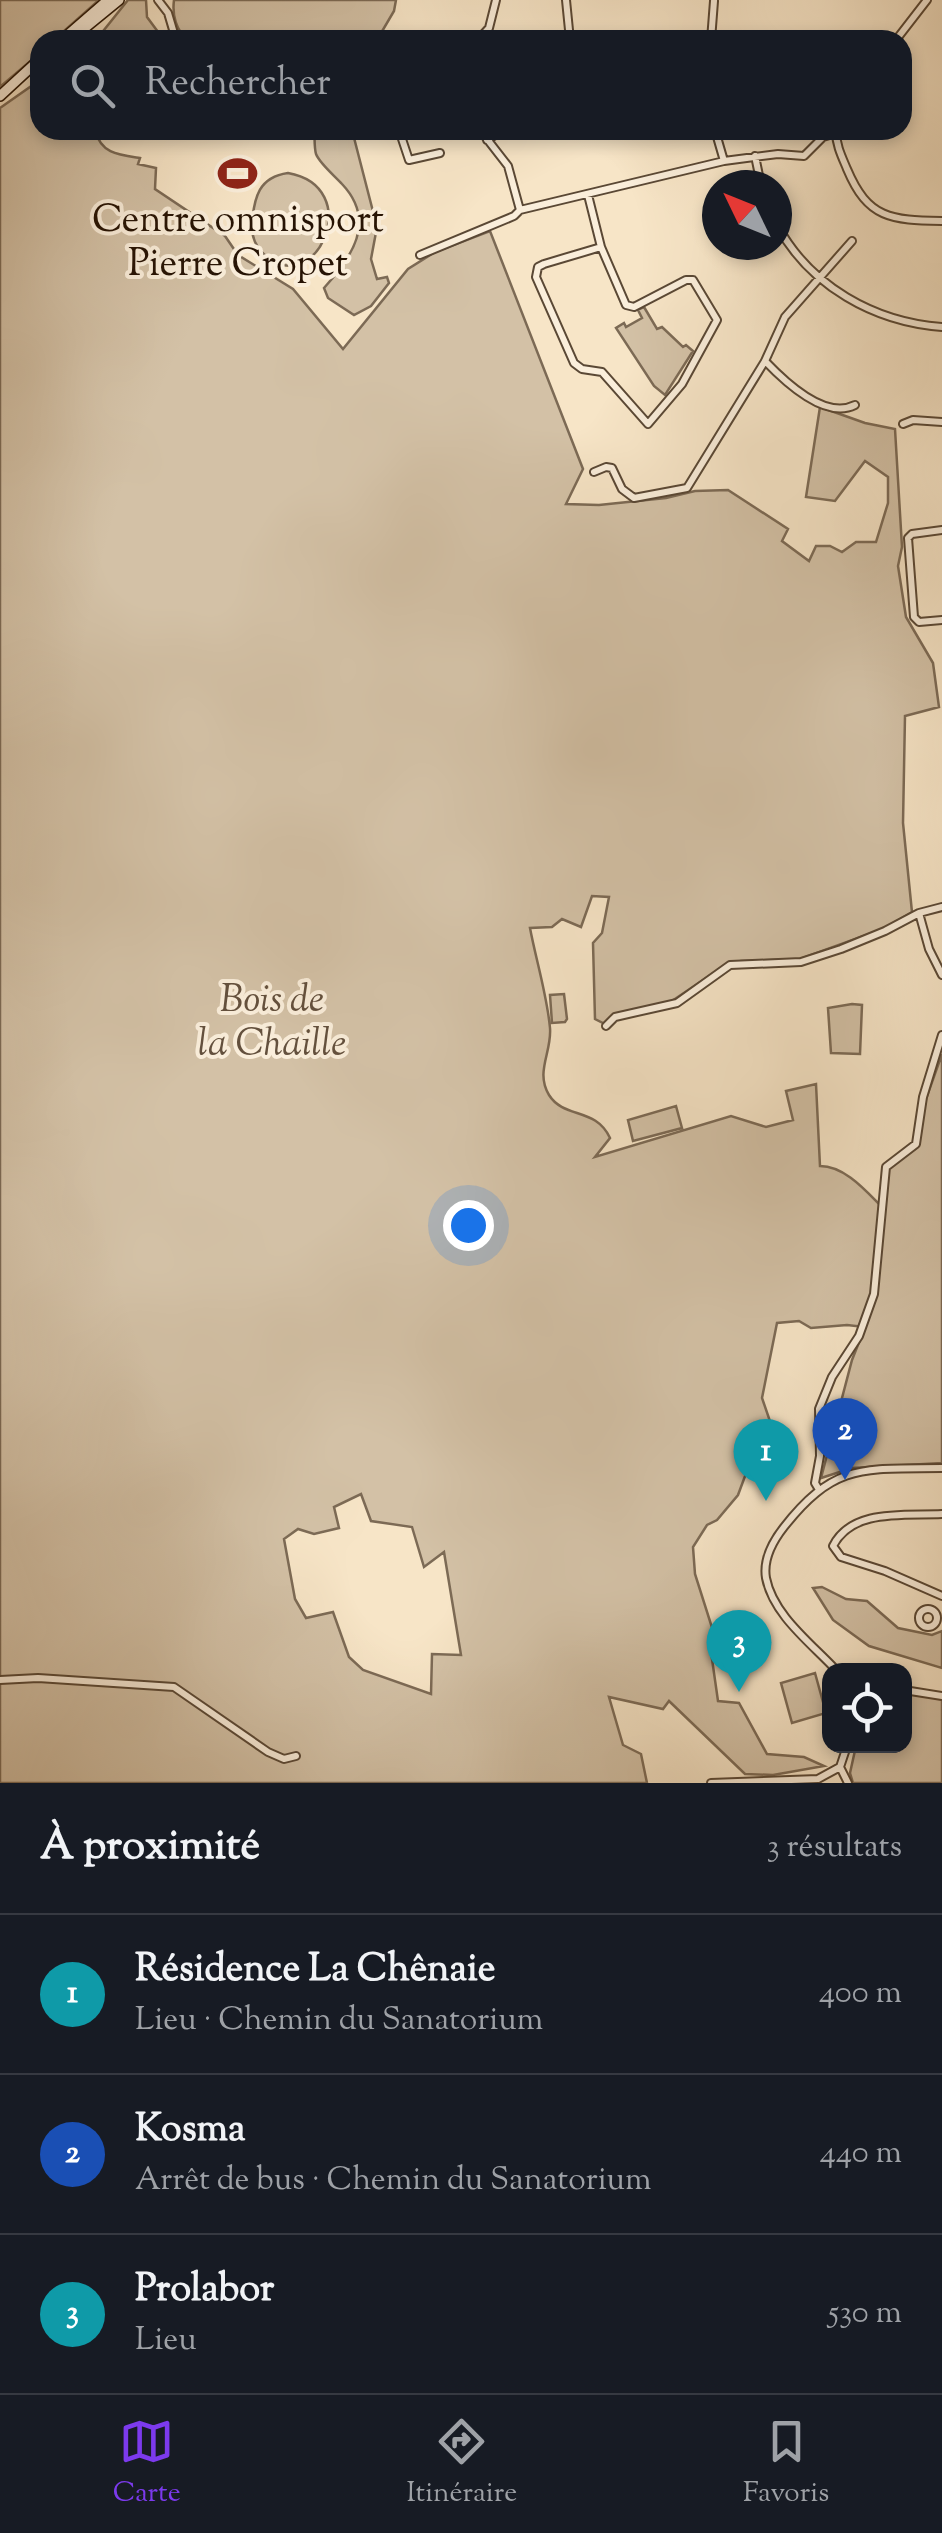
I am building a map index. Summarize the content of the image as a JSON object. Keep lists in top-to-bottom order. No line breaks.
{"parks":["Bois de la Chaille"],"places":{"sports":["Centre omnisport Pierre Cropet"]},"north":"top left","page":{"search":"Rechercher","pins":["2","1","3"],"heading":["À proximité","3 résultats"],"list":[{"mark":"1","name":"Résidence La Chênaie","note":"Lieu · Chemin du Sanatorium","value":"400 m"},{"mark":"2","name":"Kosma","note":"Arrêt de bus · Chemin du Sanatorium","value":"440 m"},{"mark":"3","name":"Prolabor","note":"Lieu","value":"530 m"}],"nav":["Carte","Itinéraire","Favoris"]}}
